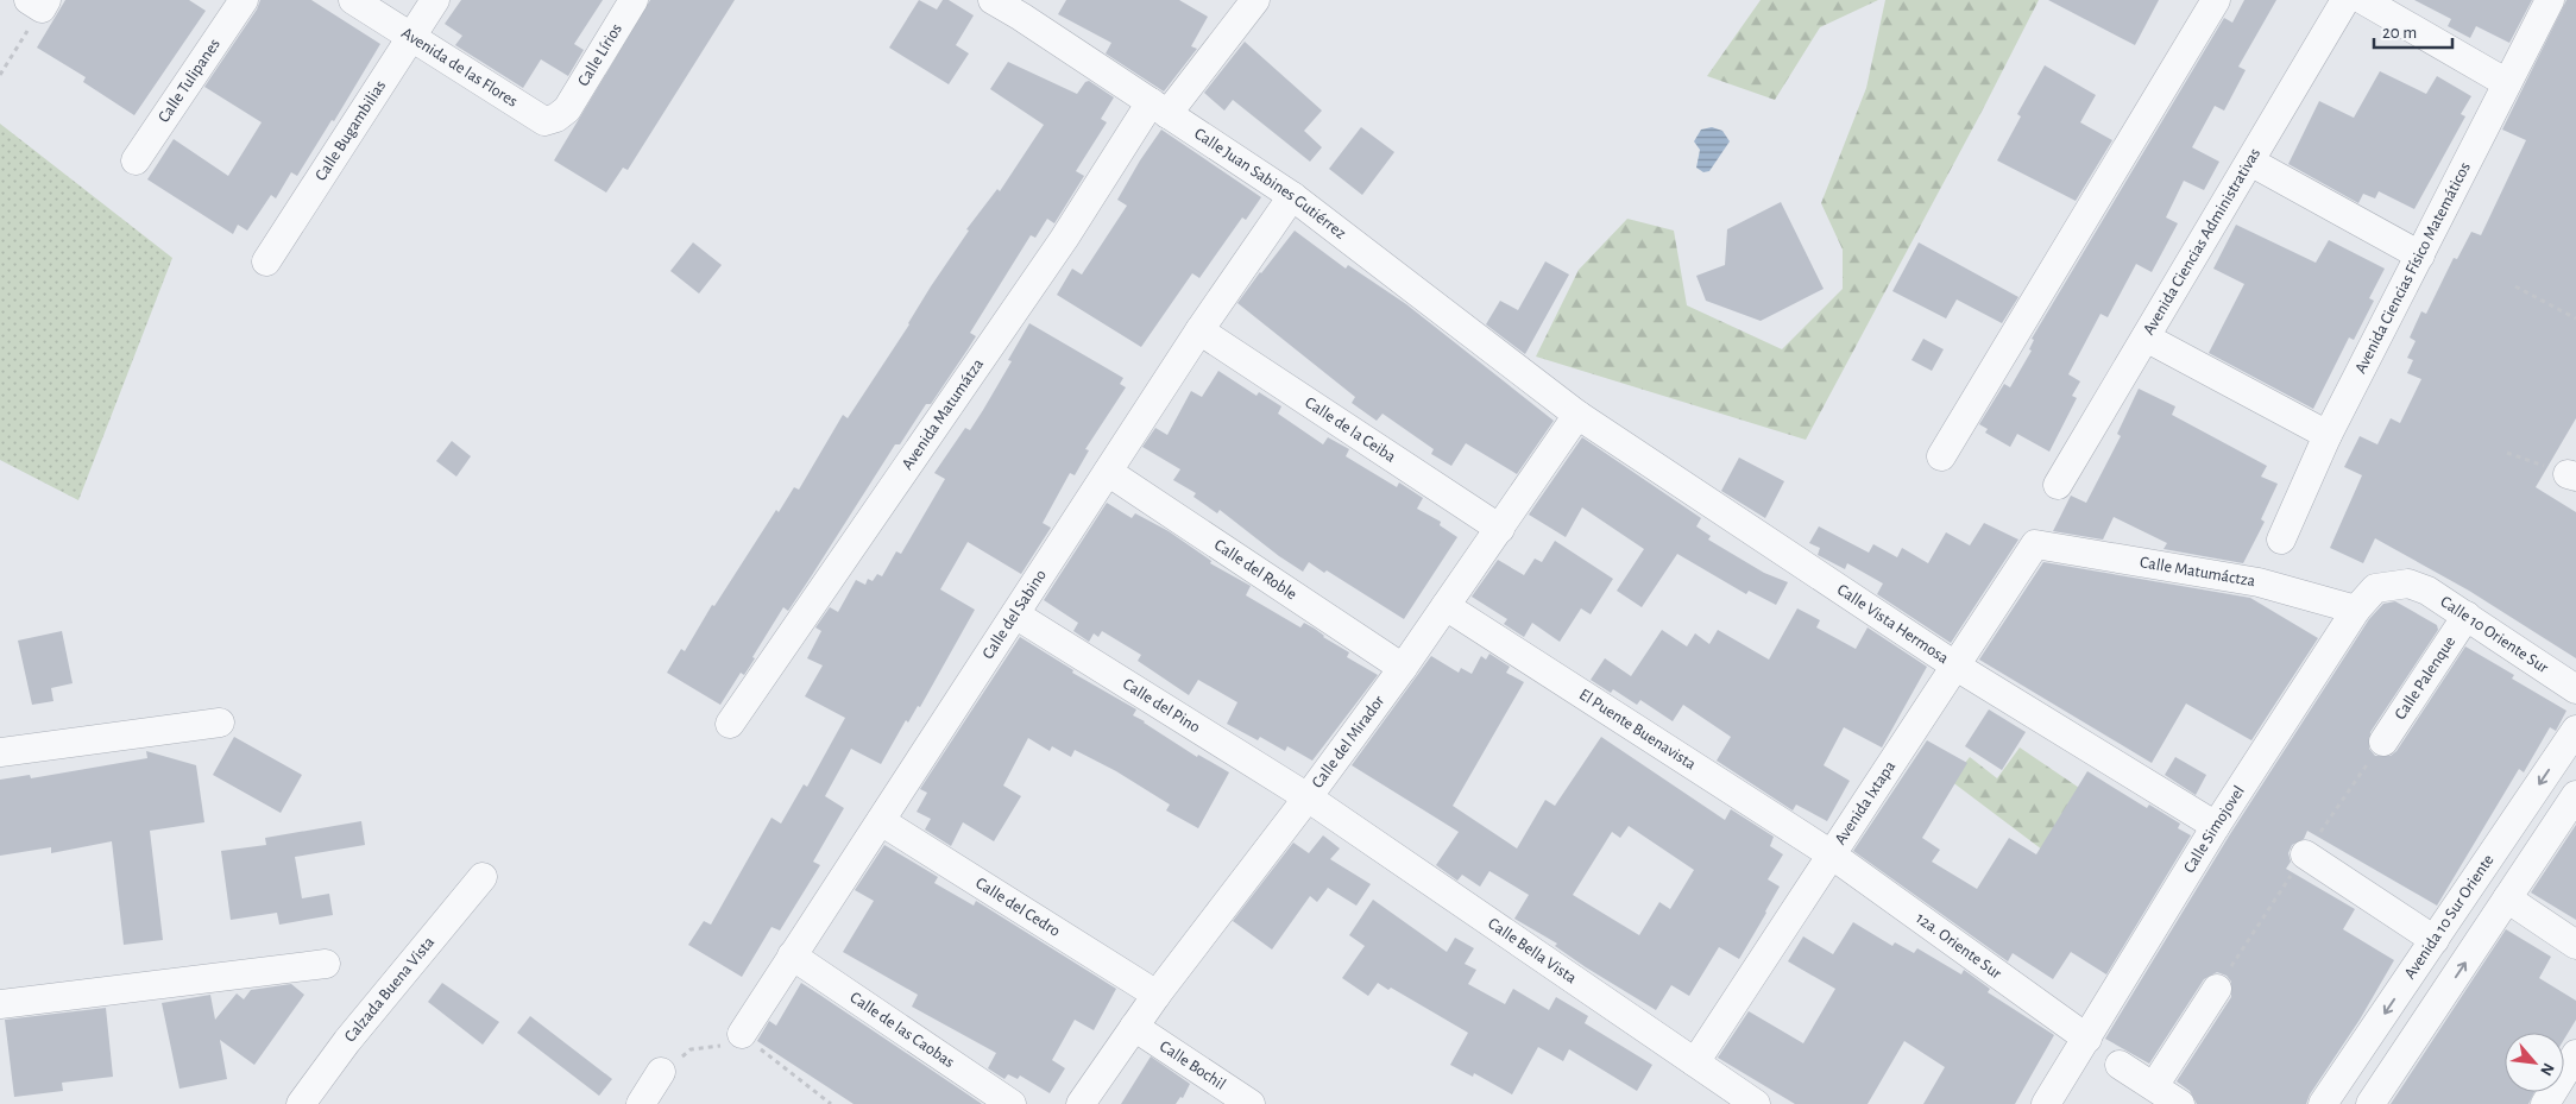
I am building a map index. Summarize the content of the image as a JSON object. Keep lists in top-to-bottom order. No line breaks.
{"streets":{"street":["Calle Lírios","Avenida de las Flores","Calle Tulipanes","Calle Bugambilias","Calle Juan Sabines Gutiérrez","Avenida Ciencias Administrativas","Avenida Ciencias Físico Matemáticos","Avenida Matumátza","Calle de la Ceiba","Calle del Roble","Calle Matumáctza","Calle del Sabino","Calle Vista Hermosa","Calle 10 Oriente Sur","Calle Palenque","Calle del Pino","El Puente Buenavista","Calle del Mirador","Avenida Ixtapa","Calle Simojovel","Calle del Cedro","Avenida 10 Sur Oriente","12a. Oriente Sur","Calle Bella Vista","Calzada Buena Vista","Calle de las Caobas","Calle Bochil"]},"crossings":[["Calle Lírios","Avenida de las Flores"],["Avenida de las Flores","Calle Bugambilias"],["Calle Juan Sabines Gutiérrez","Avenida Matumátza"],["Calle Juan Sabines Gutiérrez","Calle del Sabino"],["Calle Juan Sabines Gutiérrez","Calle Vista Hermosa"],["Calle Juan Sabines Gutiérrez","Calle del Mirador"],["Calle de la Ceiba","Calle del Sabino"],["Calle de la Ceiba","Calle del Mirador"],["Calle del Roble","Calle del Sabino"],["Calle del Roble","Calle del Mirador"],["Calle Matumáctza","Avenida Ixtapa"],["Calle Matumáctza","Calle Simojovel"],["Calle del Sabino","Calle del Pino"],["Calle del Sabino","Calle del Cedro"],["Calle del Sabino","Calle de las Caobas"],["Calle Vista Hermosa","Calle del Mirador"],["Calle Vista Hermosa","Avenida Ixtapa"],["Calle Vista Hermosa","Calle Simojovel"],["Calle 10 Oriente Sur","Calle Palenque"],["Calle 10 Oriente Sur","Calle Simojovel"],["Calle del Pino","Calle del Mirador"],["Calle del Pino","Calle Bella Vista"],["El Puente Buenavista","Calle del Mirador"],["El Puente Buenavista","Avenida Ixtapa"],["El Puente Buenavista","12a. Oriente Sur"],["Calle del Mirador","Calle del Cedro"],["Calle del Mirador","Calle Bella Vista"],["Calle del Mirador","Calle Bochil"],["Avenida Ixtapa","12a. Oriente Sur"],["Avenida Ixtapa","Calle Bella Vista"],["Calle Simojovel","12a. Oriente Sur"]],"scale_bar":"20 m","north":"bottom right"}
